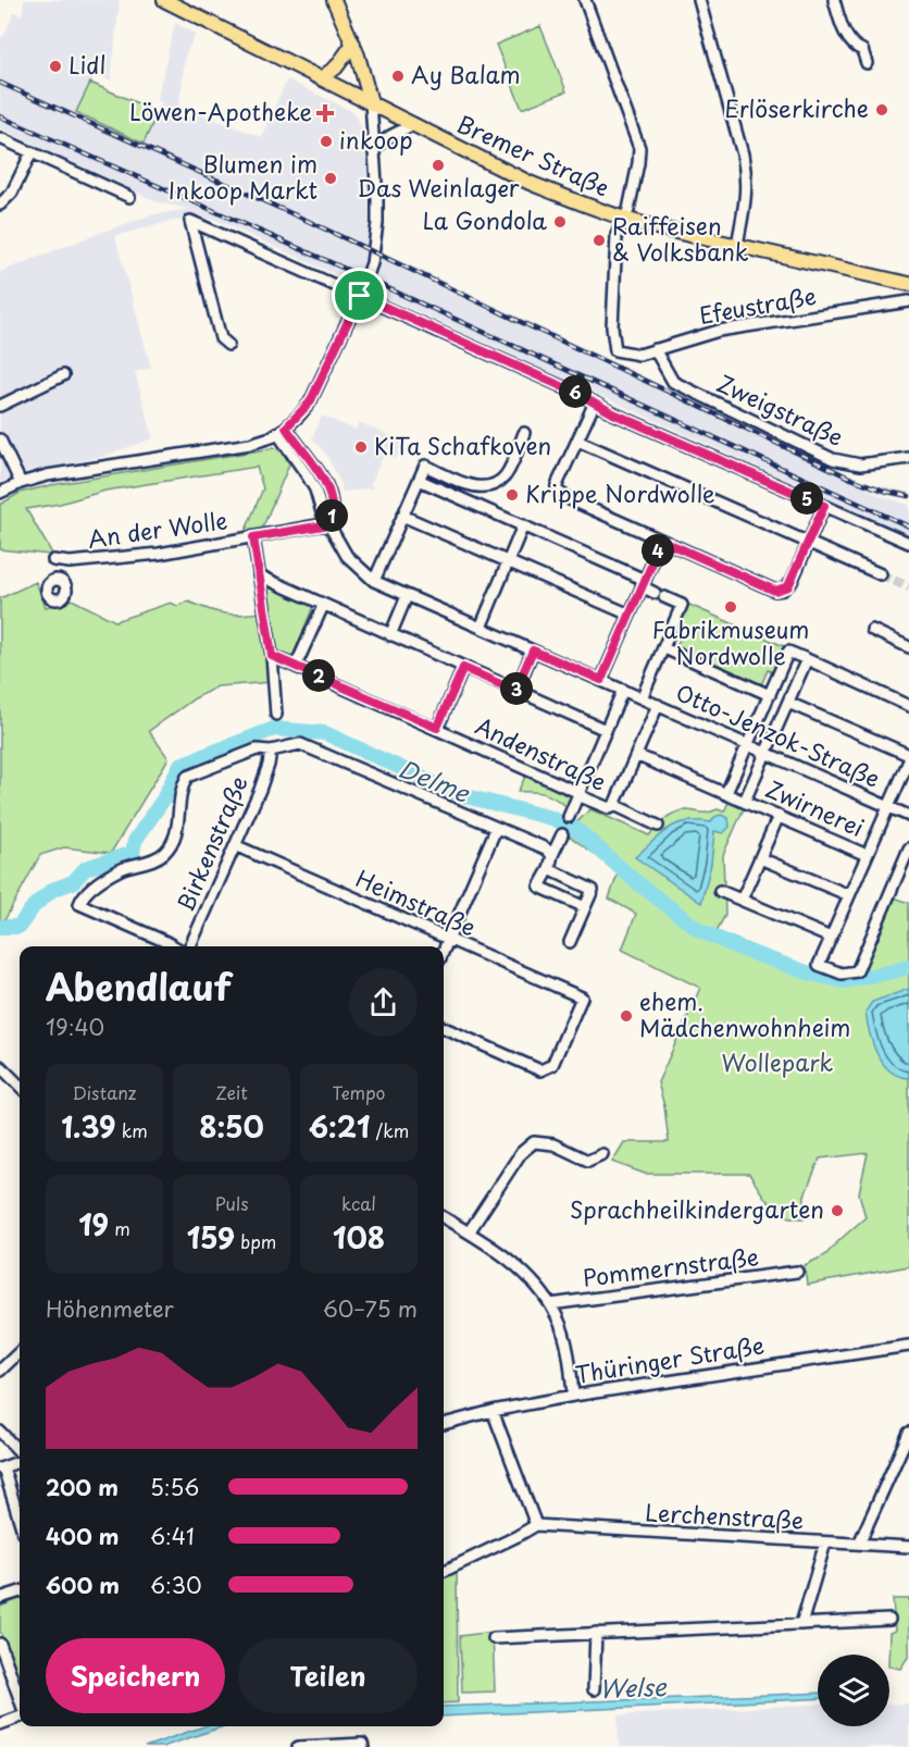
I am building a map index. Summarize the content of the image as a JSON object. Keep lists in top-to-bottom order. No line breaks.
{"streets":{"main road":["Bremer Straße"],"street":["Efeustraße","Zweigstraße","An der Wolle","Otto-Jenzok-Straße","Andenstraße","Zwirnerei","Birkenstraße","Heimstraße","Pommernstraße","Thüringer Straße","Lerchenstraße"]},"crossings":[["Bremer Straße","Efeustraße"],["Efeustraße","Zweigstraße"],["An der Wolle","Otto-Jenzok-Straße"],["Otto-Jenzok-Straße","Zwirnerei"],["Birkenstraße","Heimstraße"]],"water":["Delme","Welse"],"parks":["Wollepark"],"places":{"other":["Lidl","Ay Balam","Erlöserkirche","inkoop","Das Weinlager","Blumen im Inkoop Markt","La Gondola","Raiffeisen & Volksbank","KiTa Schafkoven","Krippe Nordwolle","Fabrikmuseum Nordwolle","ehem. Mädchenwohnheim","Sprachheilkindergarten"],"health":["Löwen-Apotheke"]},"page":{"pins":["6","5","1","4","2","3"],"heading":["Abendlauf","19:40"],"stats":[["Distanz","1.39 km"],["Zeit","8:50"],["Tempo","6:21 /km"],["19 m"],["Puls","159 bpm"],["kcal","108"]],"chart":["Höhenmeter","60–75 m"],"list":[{"name":"200 m","note":"5:56"},{"name":"400 m","note":"6:41"},{"name":"600 m","note":"6:30"}],"buttons":["Speichern","Teilen"]}}
